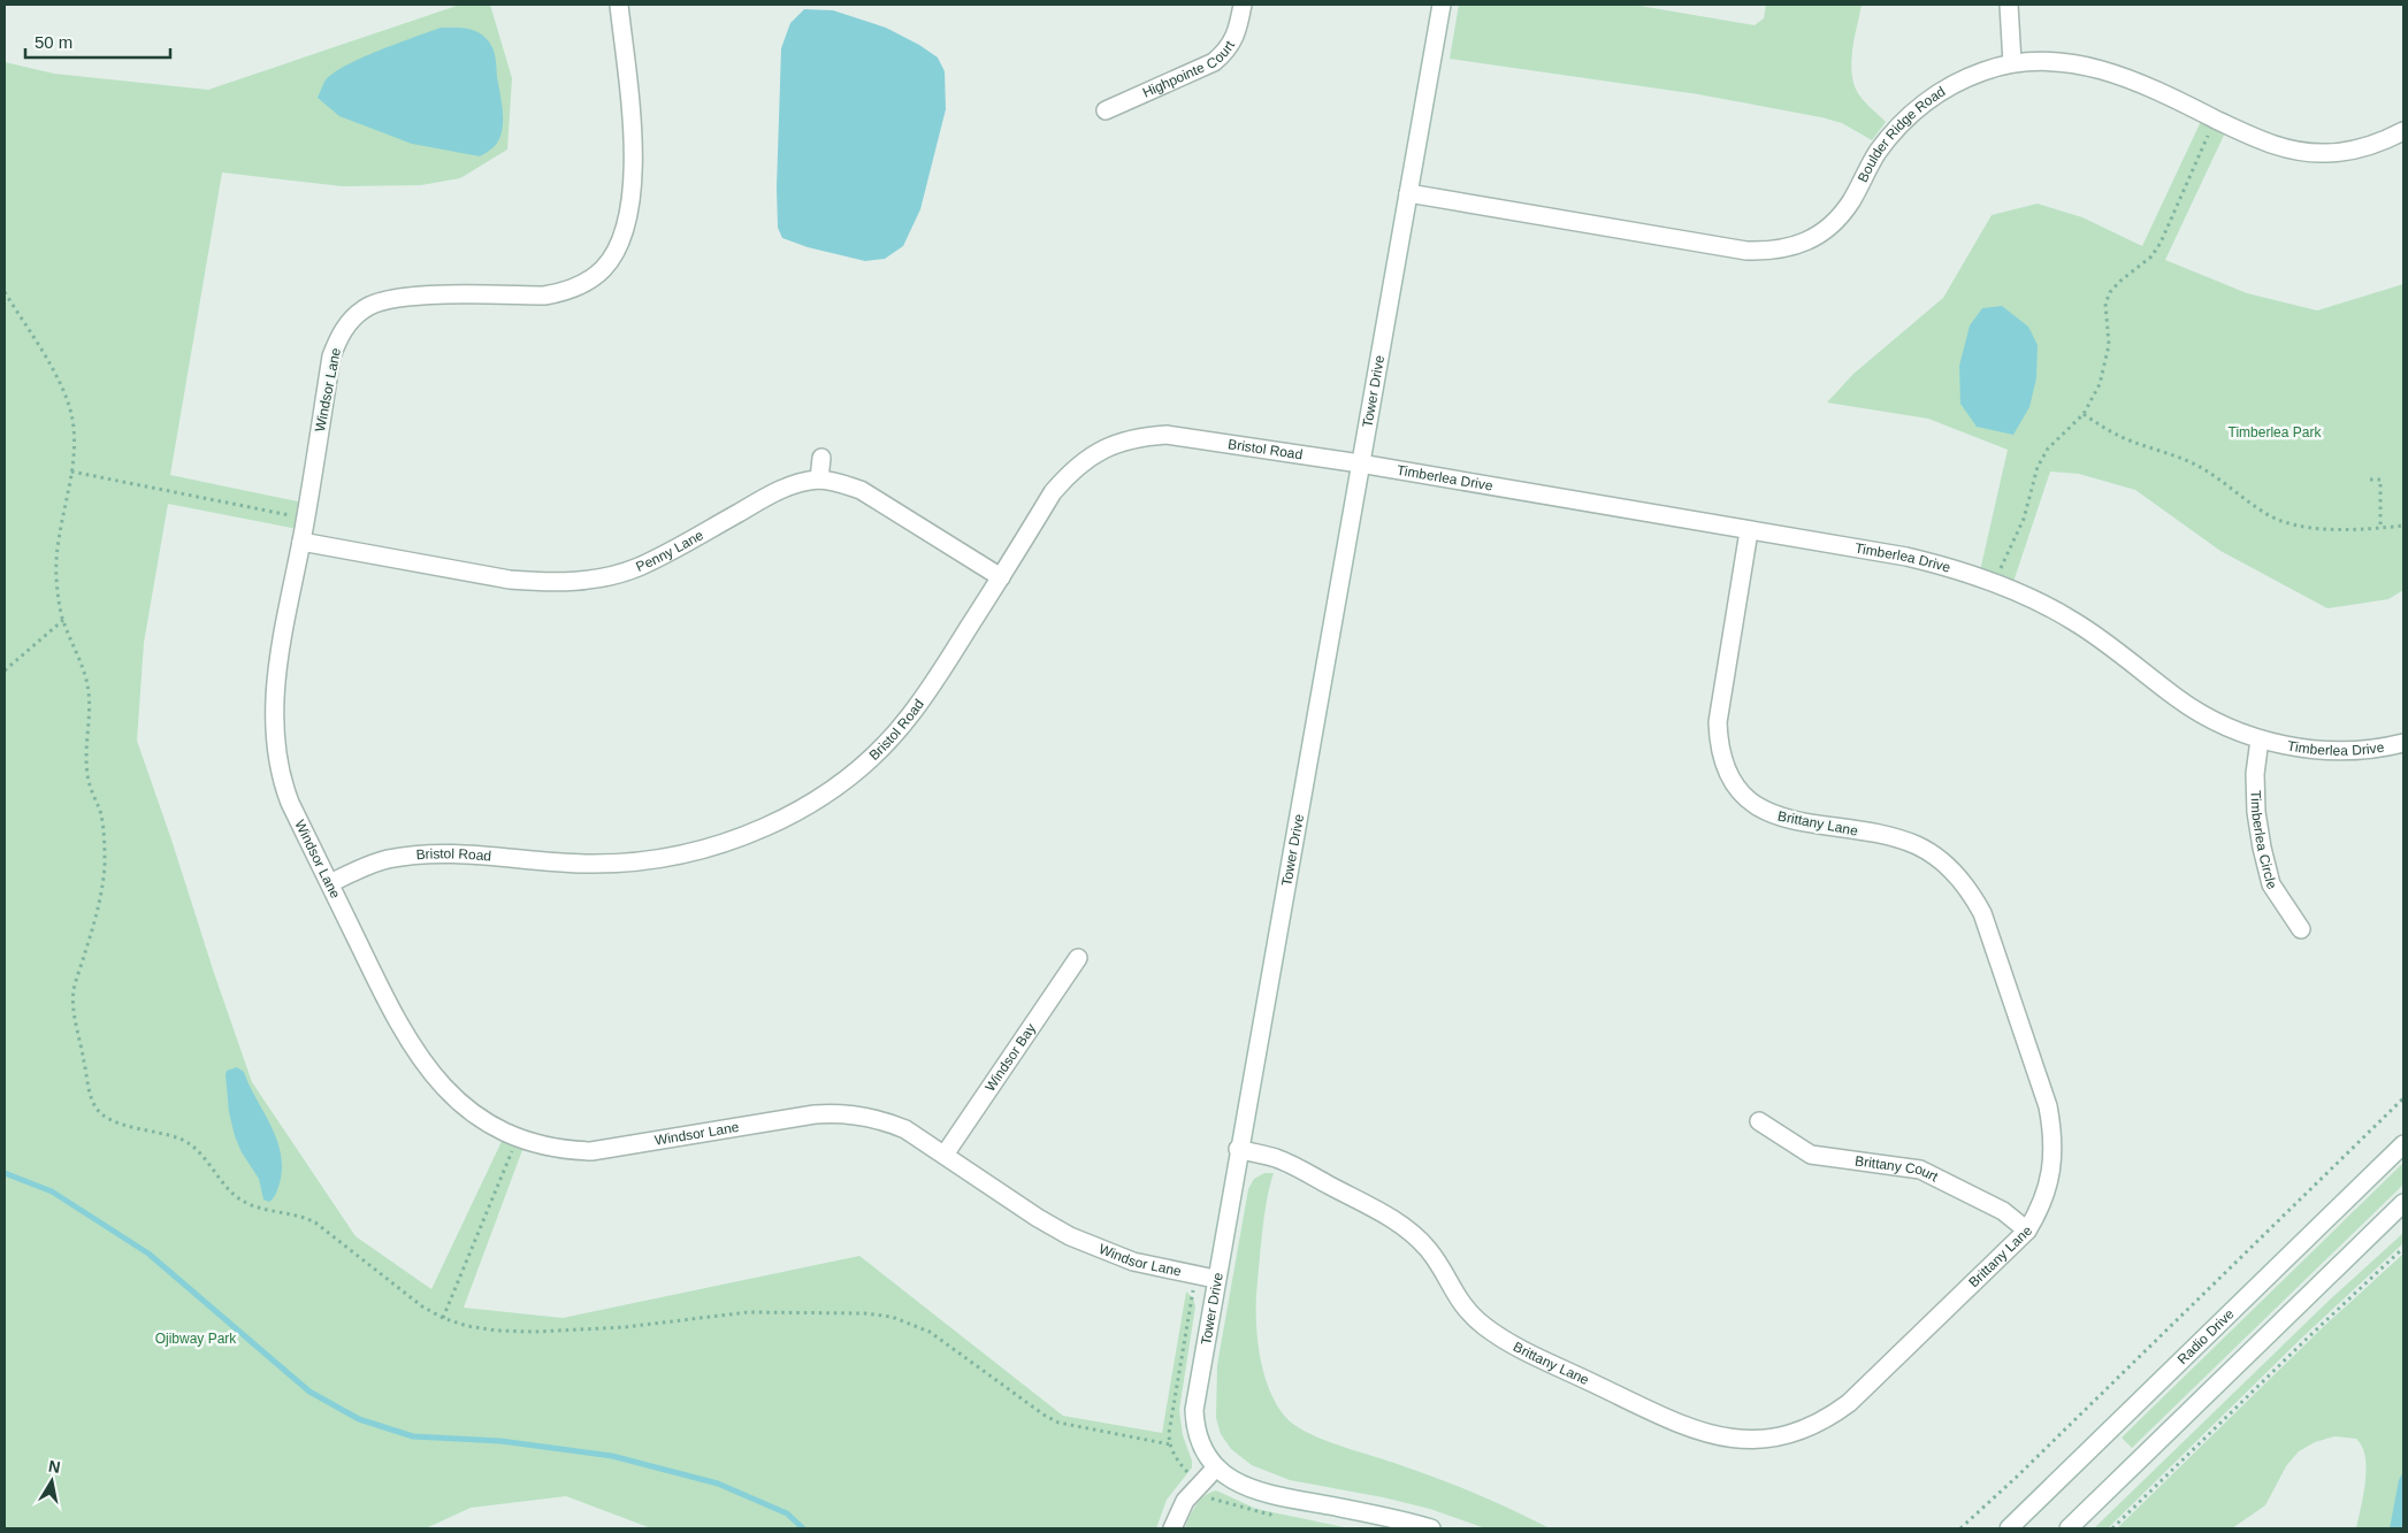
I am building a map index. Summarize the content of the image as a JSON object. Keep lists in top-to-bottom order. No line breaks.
{"streets":{"street":["Highpointe Court","Boulder Ridge Road","Windsor Lane","Tower Drive","Bristol Road","Timberlea Drive","Penny Lane","Brittany Lane","Timberlea Circle","Windsor Bay","Brittany Court","Radio Drive"]},"crossings":[["Boulder Ridge Road","Tower Drive"],["Windsor Lane","Tower Drive"],["Windsor Lane","Bristol Road"],["Windsor Lane","Penny Lane"],["Windsor Lane","Windsor Bay"],["Tower Drive","Bristol Road"],["Tower Drive","Timberlea Drive"],["Tower Drive","Brittany Lane"],["Bristol Road","Timberlea Drive"],["Bristol Road","Penny Lane"],["Timberlea Drive","Brittany Lane"],["Timberlea Drive","Timberlea Circle"],["Brittany Lane","Brittany Court"]],"parks":["Timberlea Park","Ojibway Park"],"scale_bar":"50 m","north":"top"}
